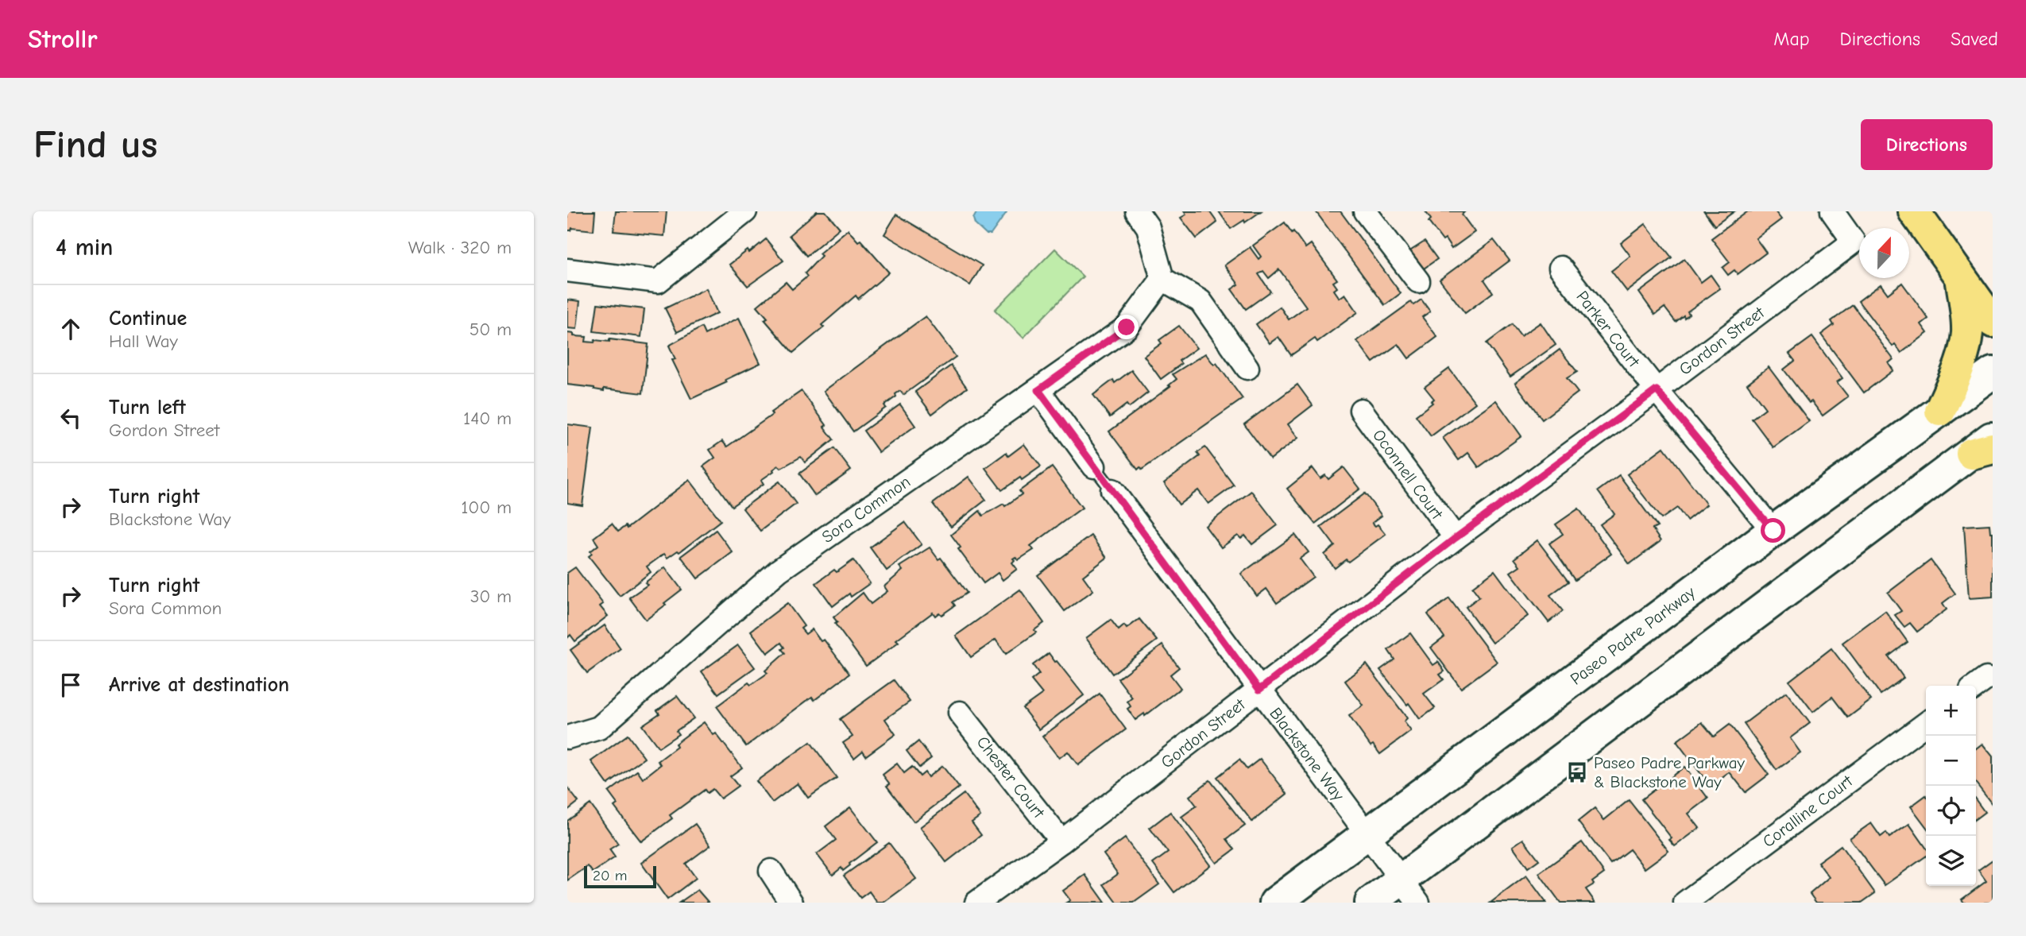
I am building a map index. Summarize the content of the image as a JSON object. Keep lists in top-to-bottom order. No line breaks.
{"streets":{"main road":["Paseo Padre Parkway"],"street":["Parker Court","Gordon Street","Oconnell Court","Sora Common","Blackstone Way","Chester Court","Coralline Court"]},"crossings":[["Parker Court","Gordon Street"],["Parker Court","Paseo Padre Parkway"],["Gordon Street","Oconnell Court"],["Gordon Street","Blackstone Way"],["Gordon Street","Chester Court"],["Sora Common","Blackstone Way"],["Paseo Padre Parkway","Blackstone Way"]],"places":{"bus stop":["Paseo Padre Parkway & Blackstone Way"]},"scale_bar":"20 m","north":"top","page":{"header":"Strollr","nav":["Map","Directions","Saved"],"buttons":"Directions","title":"Find us","heading":["4 min","Walk · 320 m"],"list":[["Continue","Hall Way","50 m"],["Turn left","Gordon Street","140 m"],["Turn right","Blackstone Way","100 m"],["Turn right","Sora Common","30 m"],"Arrive at destination"],"map_buttons":["+","−"],"scale":"20 m"}}
